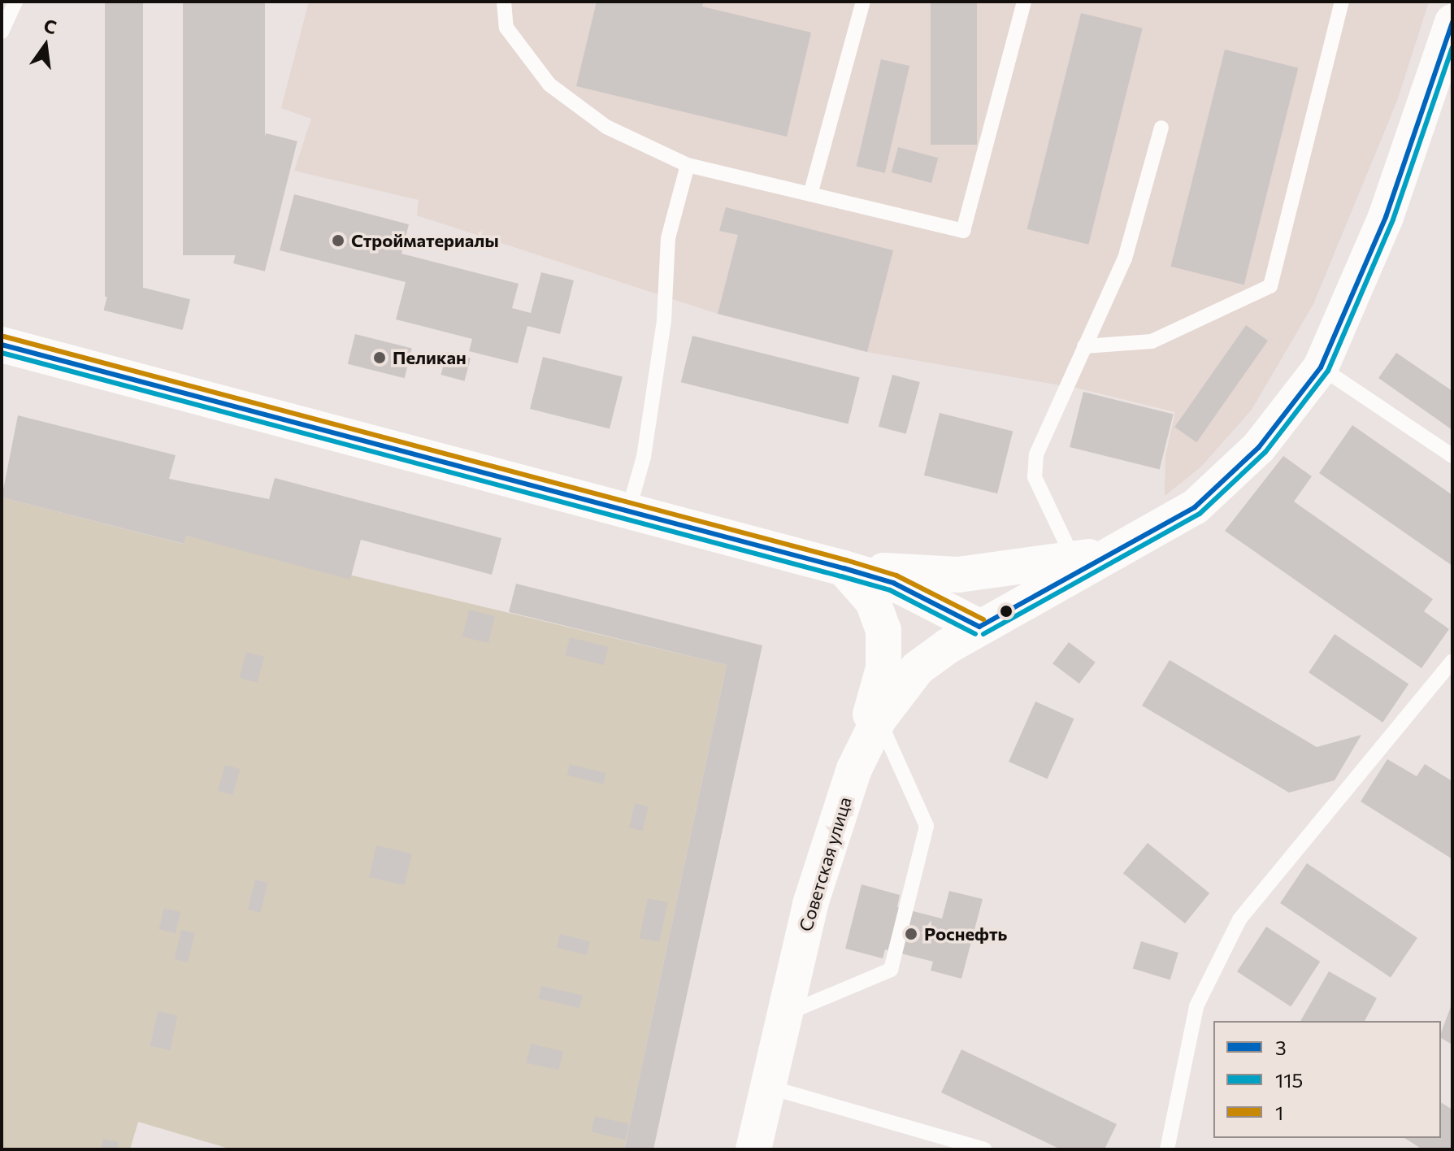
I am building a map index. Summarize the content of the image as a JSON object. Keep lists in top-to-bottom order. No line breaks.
{"streets":{"street":["Советская улица"]},"places":["Стройматериалы","Пеликан","Роснефть"],"lines":["transit line 3","transit line 115","transit line 1"],"legend":["3","115","1"],"north":"top"}
